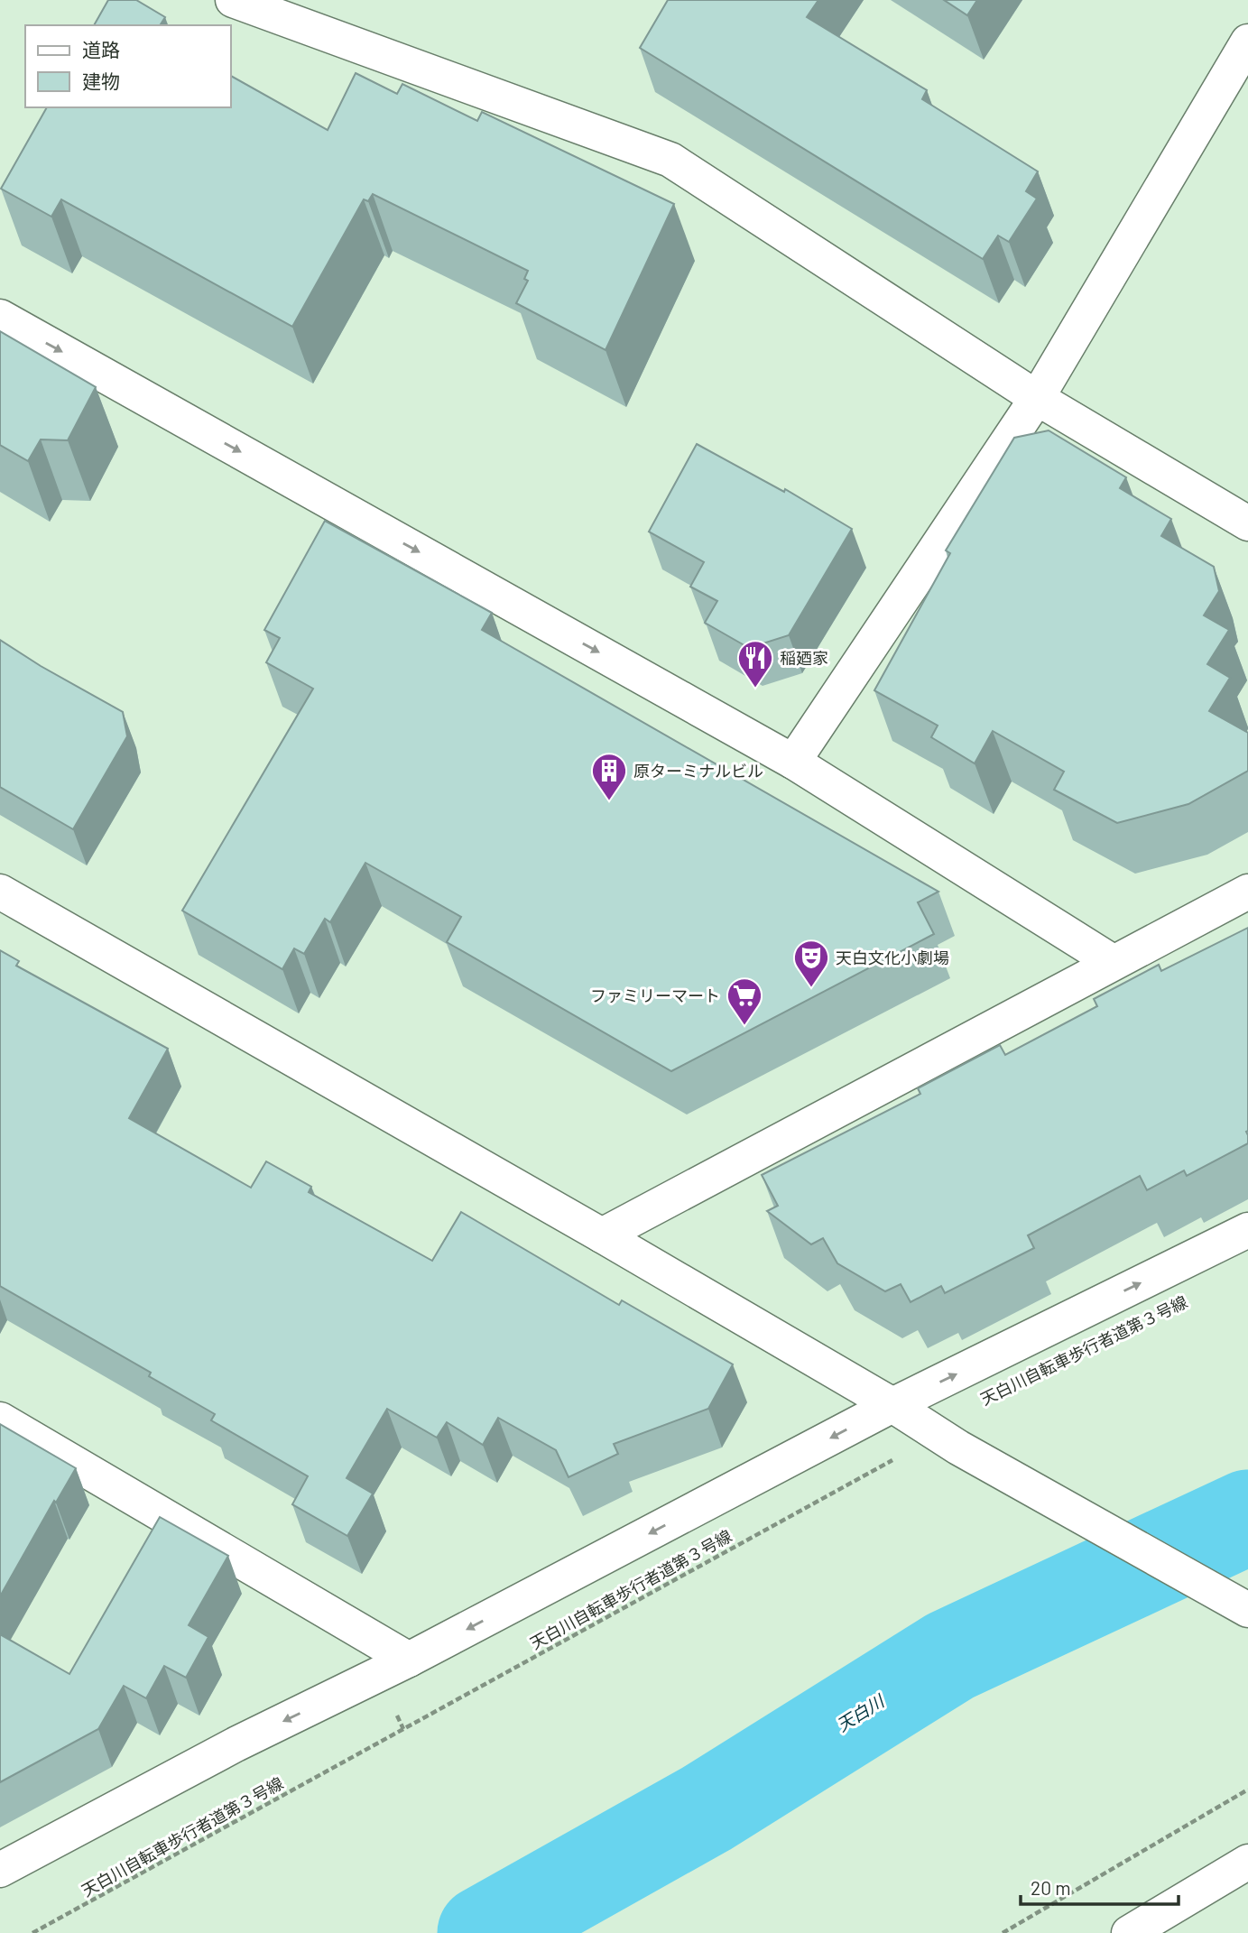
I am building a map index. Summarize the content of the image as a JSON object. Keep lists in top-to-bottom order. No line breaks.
{"streets":{"path":["天白川自転車歩行者道第３号線"]},"water":["天白川"],"places":{"restaurant":["稲廼家"],"building":["原ターミナルビル"],"theatre":["天白文化小劇場"],"supermarket":["ファミリーマート"]},"legend":["道路","建物"],"scale_bar":"20 m"}
